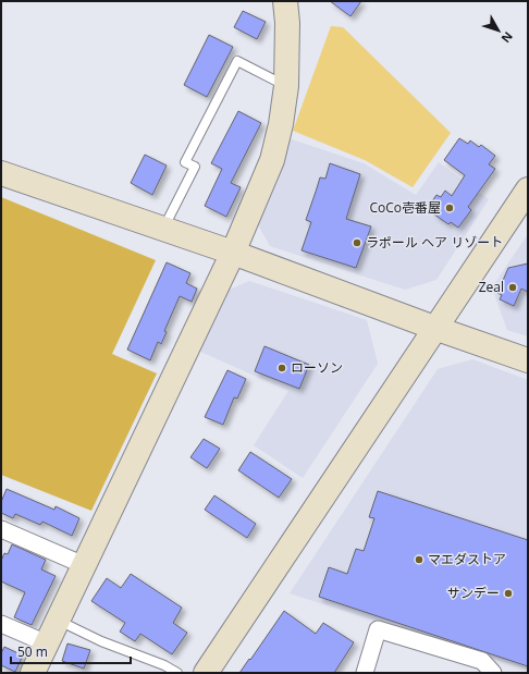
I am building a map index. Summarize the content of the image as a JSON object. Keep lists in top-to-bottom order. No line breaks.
{"places":["CoCo壱番屋","ラポール ヘア リゾート","Zeal","ローソン","マエダストア","サンデー"],"scale_bar":"50 m","north":"bottom right"}
